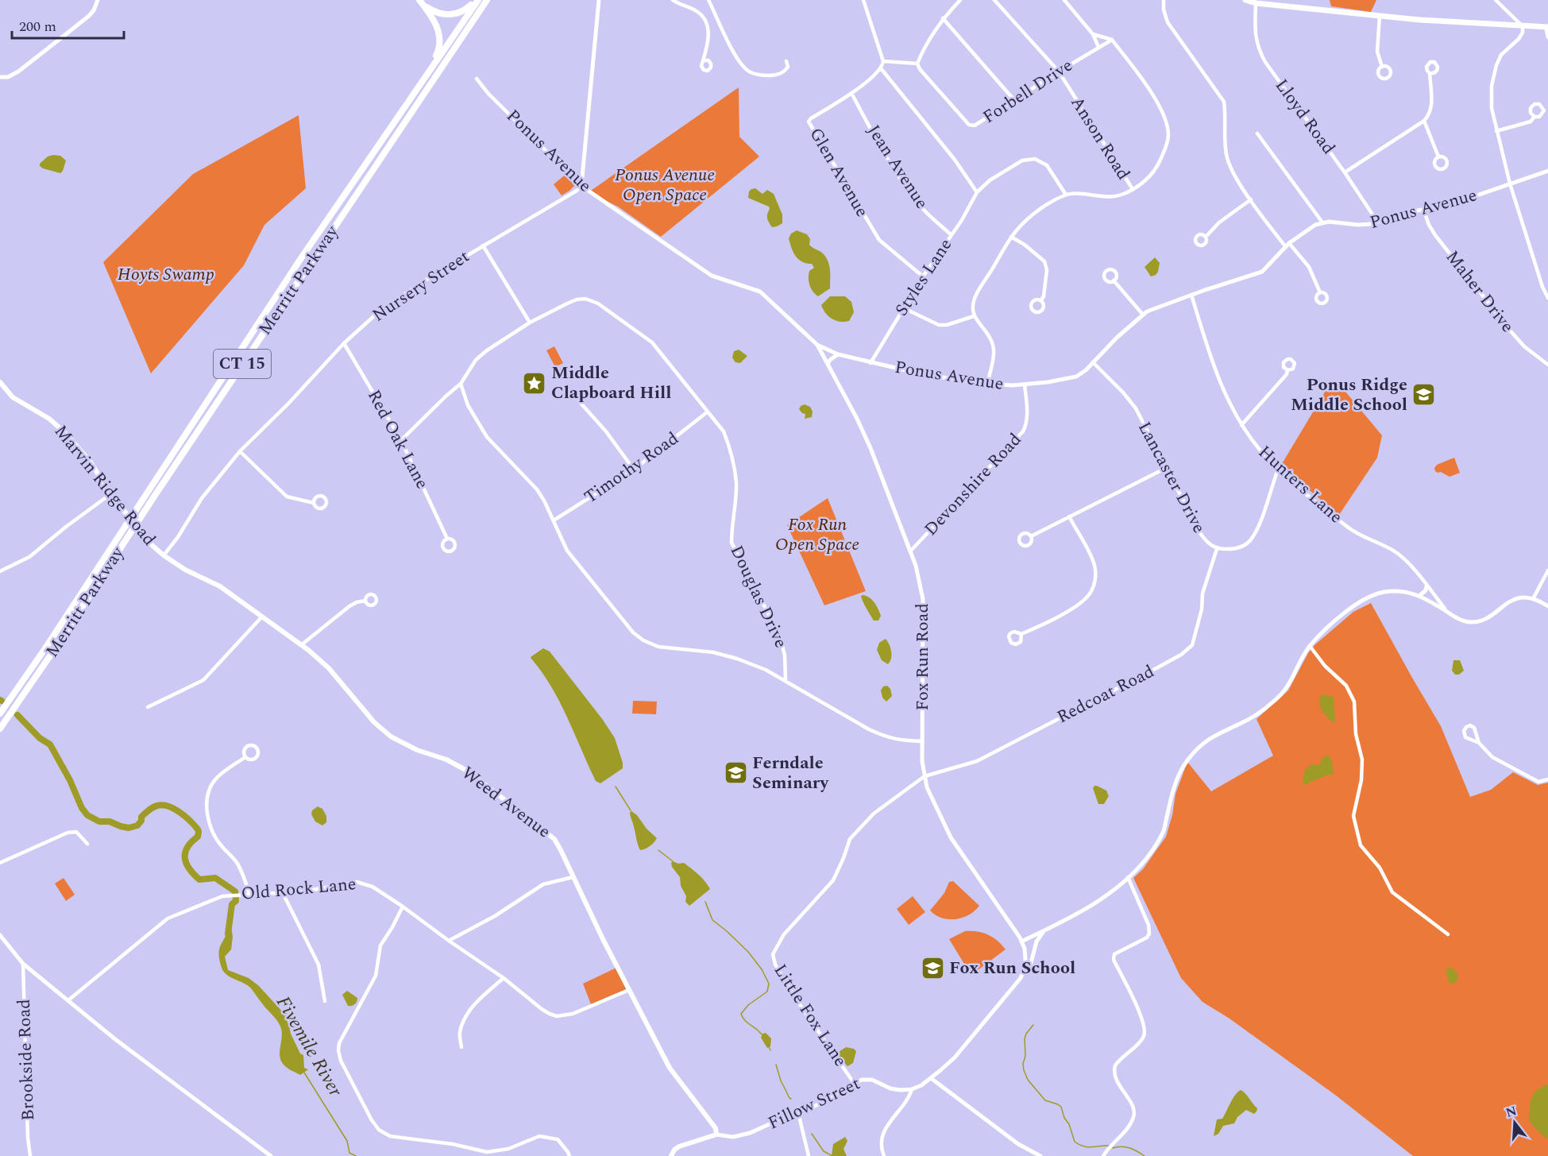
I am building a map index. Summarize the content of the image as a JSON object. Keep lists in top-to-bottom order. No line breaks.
{"streets":{"highway":["Merritt Parkway","CT 15"],"main road":["Marvin Ridge Road","Weed Avenue","Fillow Street"],"street":["Forbell Drive","Lloyd Road","Anson Road","Ponus Avenue","Jean Avenue","Glen Avenue","Styles Lane","Nursery Street","Maher Drive","Red Oak Lane","Timothy Road","Lancaster Drive","Devonshire Road","Hunters Lane","Douglas Drive","Fox Run Road","Redcoat Road","Old Rock Lane","Little Fox Lane","Brookside Road"]},"crossings":[["Forbell Drive","Anson Road"],["Lloyd Road","Ponus Avenue"],["Ponus Avenue","Styles Lane"],["Ponus Avenue","Nursery Street"],["Ponus Avenue","Maher Drive"],["Ponus Avenue","Lancaster Drive"],["Ponus Avenue","Devonshire Road"],["Ponus Avenue","Hunters Lane"],["Ponus Avenue","Fox Run Road"],["Jean Avenue","Glen Avenue"],["Jean Avenue","Styles Lane"],["Glen Avenue","Styles Lane"],["Nursery Street","Red Oak Lane"],["Nursery Street","Marvin Ridge Road"],["Red Oak Lane","Douglas Drive"],["Timothy Road","Douglas Drive"],["Lancaster Drive","Hunters Lane"],["Lancaster Drive","Redcoat Road"],["Devonshire Road","Fox Run Road"],["Marvin Ridge Road","Weed Avenue"],["Fox Run Road","Redcoat Road"],["Fox Run Road","Little Fox Lane"],["Redcoat Road","Little Fox Lane"],["Weed Avenue","Old Rock Lane"],["Weed Avenue","Fillow Street"],["Little Fox Lane","Fillow Street"]],"water":["Fivemile River"],"parks":["Ponus Avenue Open Space","Hoyts Swamp","Fox Run Open Space"],"places":{"place":["Middle Clapboard Hill"],"school or university":["Ponus Ridge Middle School","Ferndale Seminary","Fox Run School"]},"scale_bar":"200 m","north":"top"}
